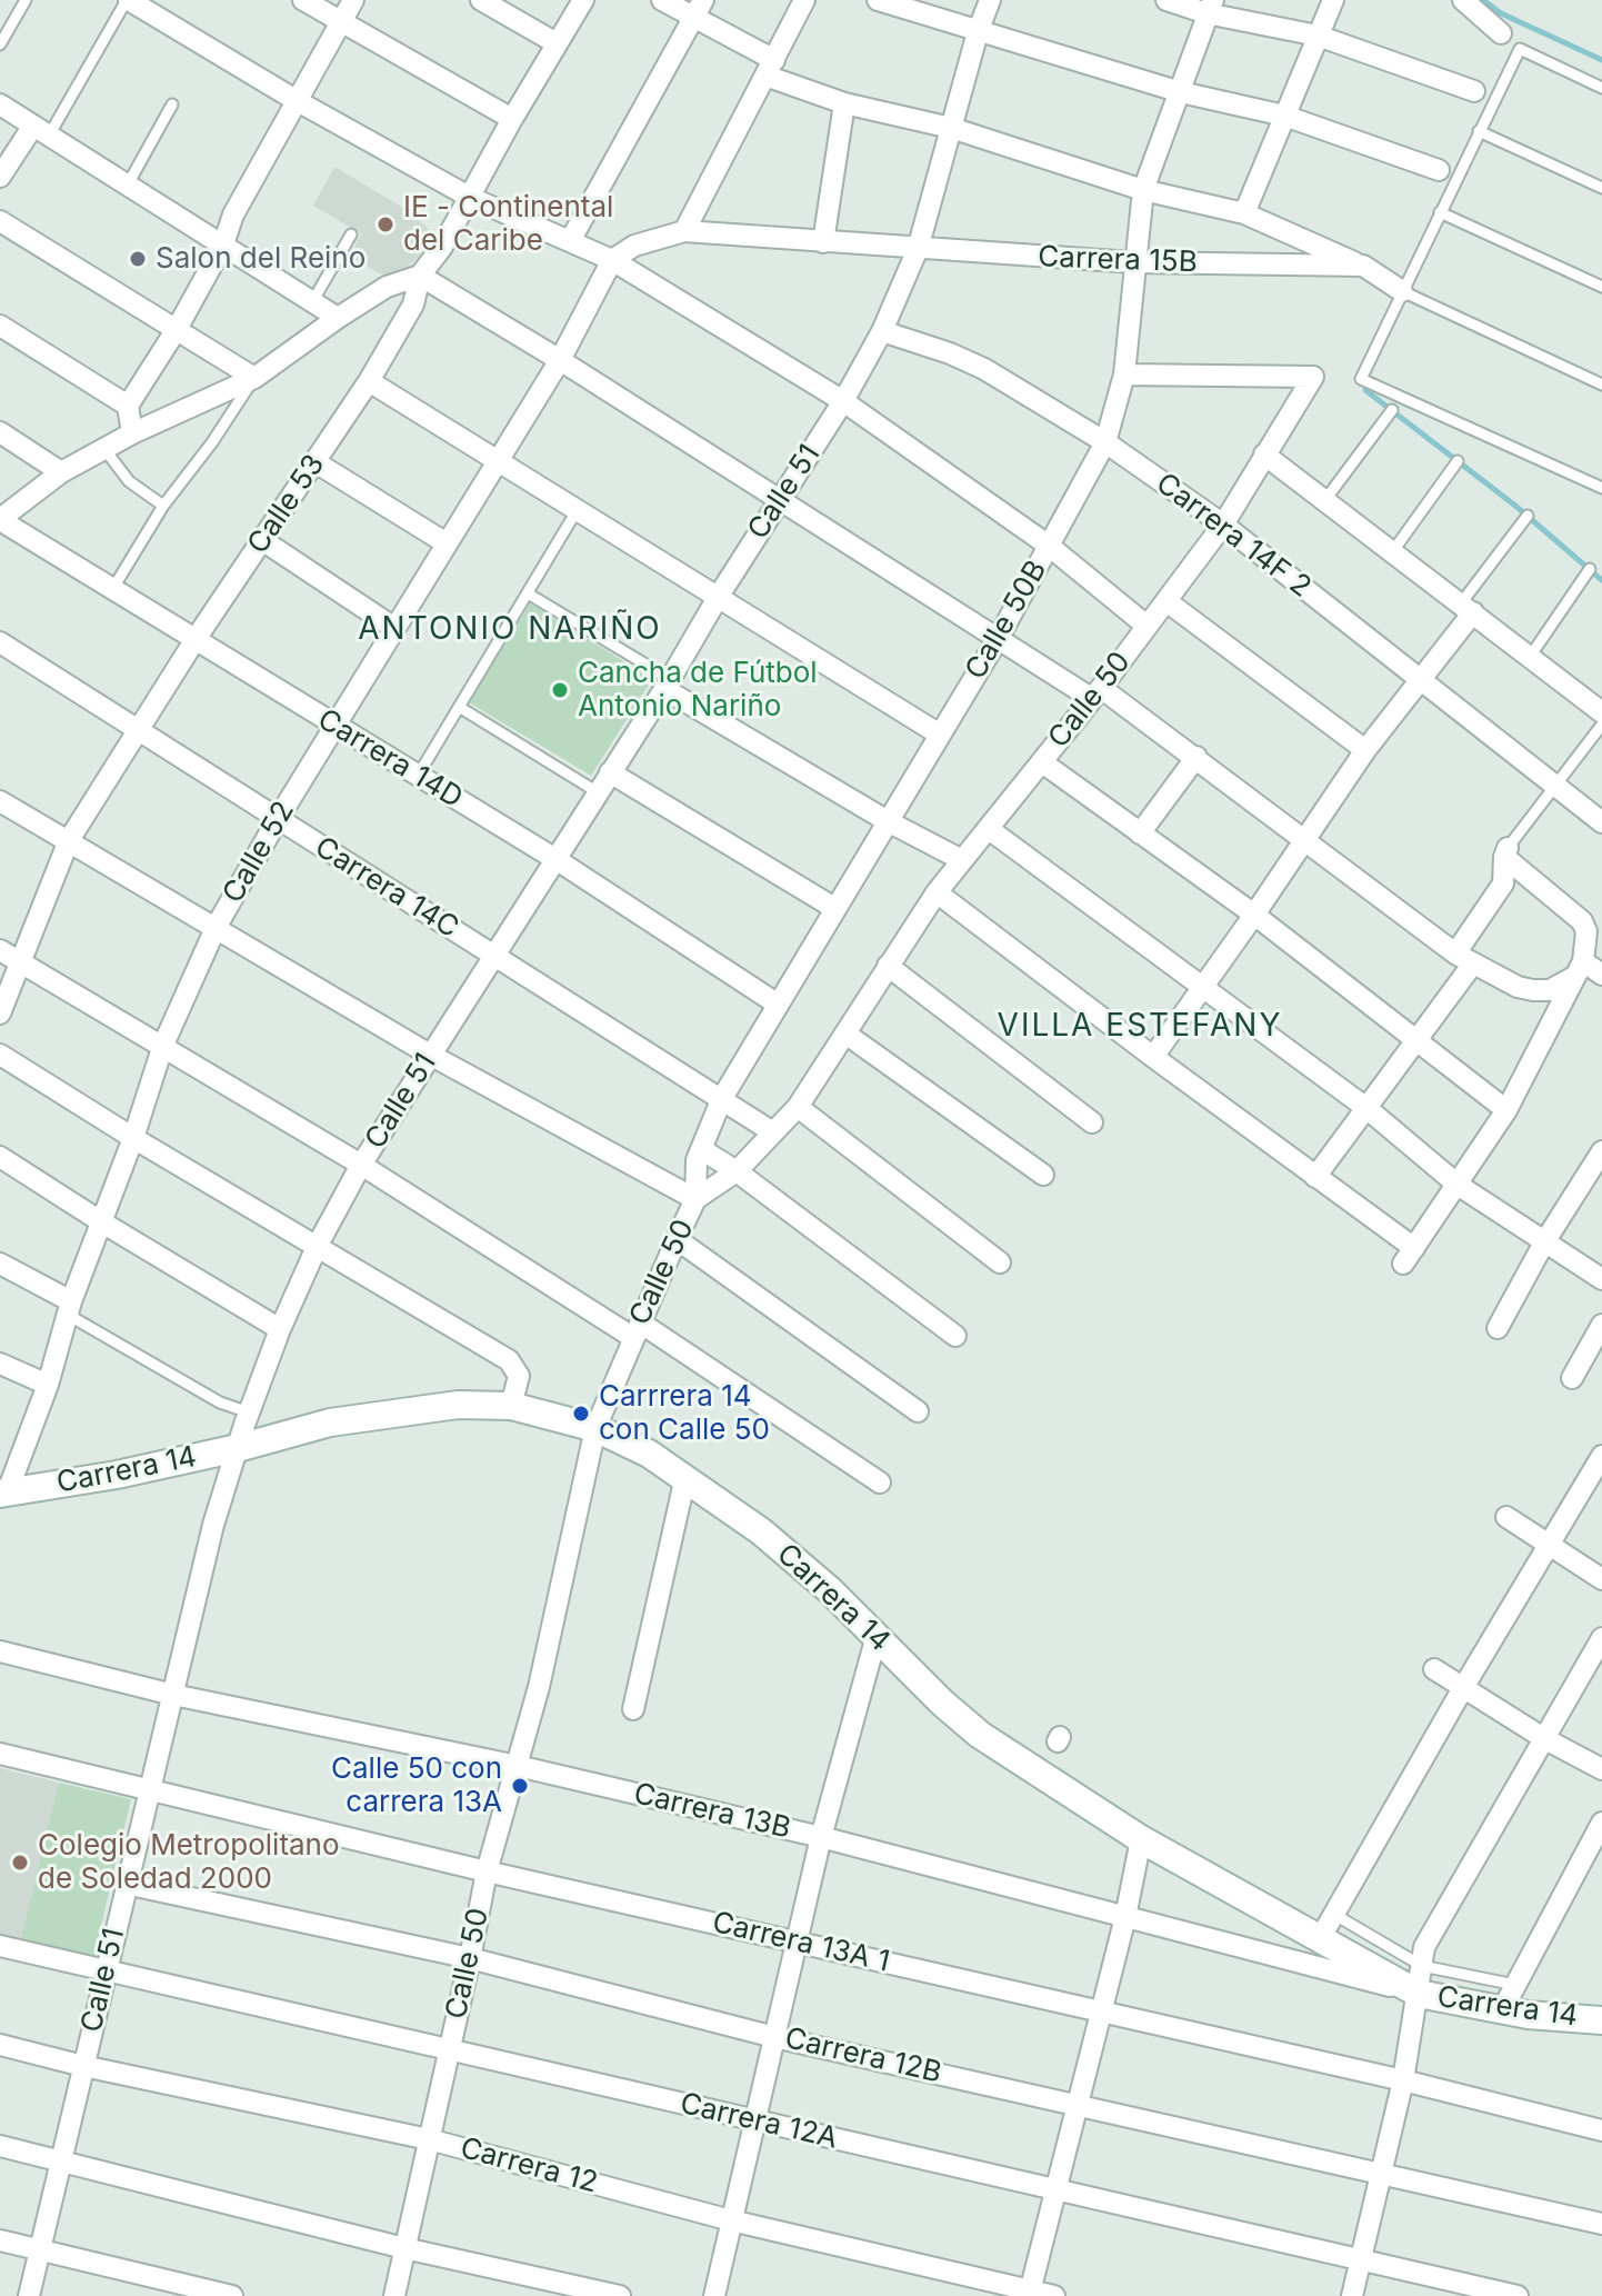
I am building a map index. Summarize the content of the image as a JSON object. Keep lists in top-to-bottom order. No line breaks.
{"streets":{"main road":["Carrera 14"],"street":["Carrera 15B","Calle 51","Calle 53","Carrera 14F 2","Calle 50B","Calle 50","Carrera 14D","Calle 52","Carrera 14C","Carrera 13B","Carrera 13A 1","Carrera 12B","Carrera 12A","Carrera 12"]},"crossings":[["Carrera 15B","Calle 51"],["Carrera 15B","Calle 50B"],["Carrera 15B","Calle 52"],["Calle 51","Carrera 14F 2"],["Calle 51","Carrera 14D"],["Calle 51","Carrera 14C"],["Calle 51","Carrera 14"],["Calle 51","Carrera 13B"],["Calle 51","Carrera 13A 1"],["Calle 51","Carrera 12B"],["Calle 51","Carrera 12A"],["Calle 51","Carrera 12"],["Calle 53","Carrera 14D"],["Calle 53","Carrera 14C"],["Carrera 14F 2","Calle 50B"],["Carrera 14F 2","Calle 50"],["Calle 50B","Calle 50"],["Calle 50B","Carrera 14D"],["Calle 50B","Carrera 14C"],["Calle 50","Carrera 14C"],["Calle 50","Carrera 14"],["Calle 50","Carrera 13B"],["Calle 50","Carrera 13A 1"],["Calle 50","Carrera 12B"],["Calle 50","Carrera 12A"],["Calle 50","Carrera 12"],["Carrera 14D","Calle 52"],["Calle 52","Carrera 14C"],["Calle 52","Carrera 14"],["Carrera 14","Carrera 13B"]],"districts":["ANTONIO NARIÑO","VILLA ESTEFANY"],"places":["IE - Continental del Caribe","Salon del Reino","Cancha de Fútbol Antonio Nariño","Carrrera 14 con Calle 50","Calle 50 con carrera 13A","Colegio Metropolitano de Soledad 2000"]}
